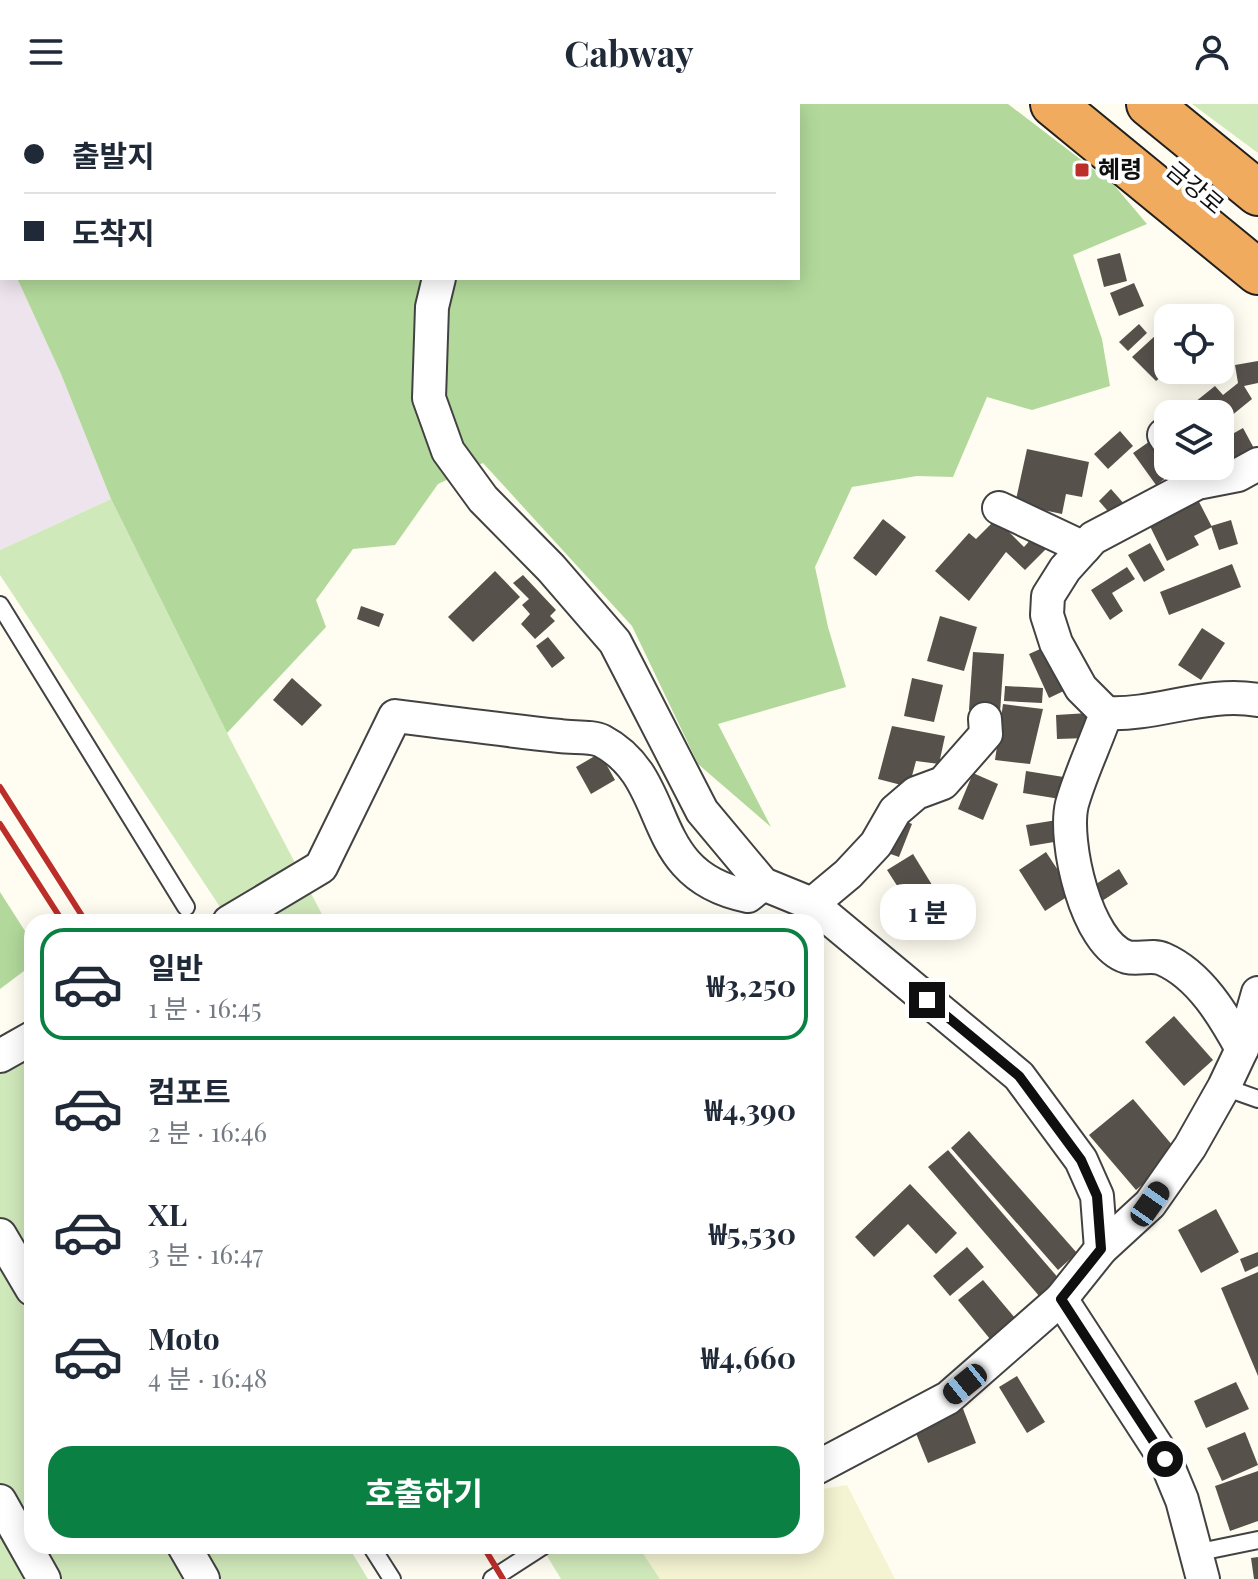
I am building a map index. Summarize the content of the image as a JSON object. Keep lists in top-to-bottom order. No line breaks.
{"streets":{"highway":["금강로"]},"places":{"transit":["혜령"]},"page":{"header":"Cabway","banner":["출발지","도착지"],"bubble":"1 분","list":[{"name":"일반","note":"1 분 · 16:45","value":"₩3,250"},{"name":"컴포트","note":"2 분 · 16:46","value":"₩4,390"},{"name":"XL","note":"3 분 · 16:47","value":"₩5,530"},{"name":"Moto","note":"4 분 · 16:48","value":"₩4,660"}],"buttons":"호출하기"}}
